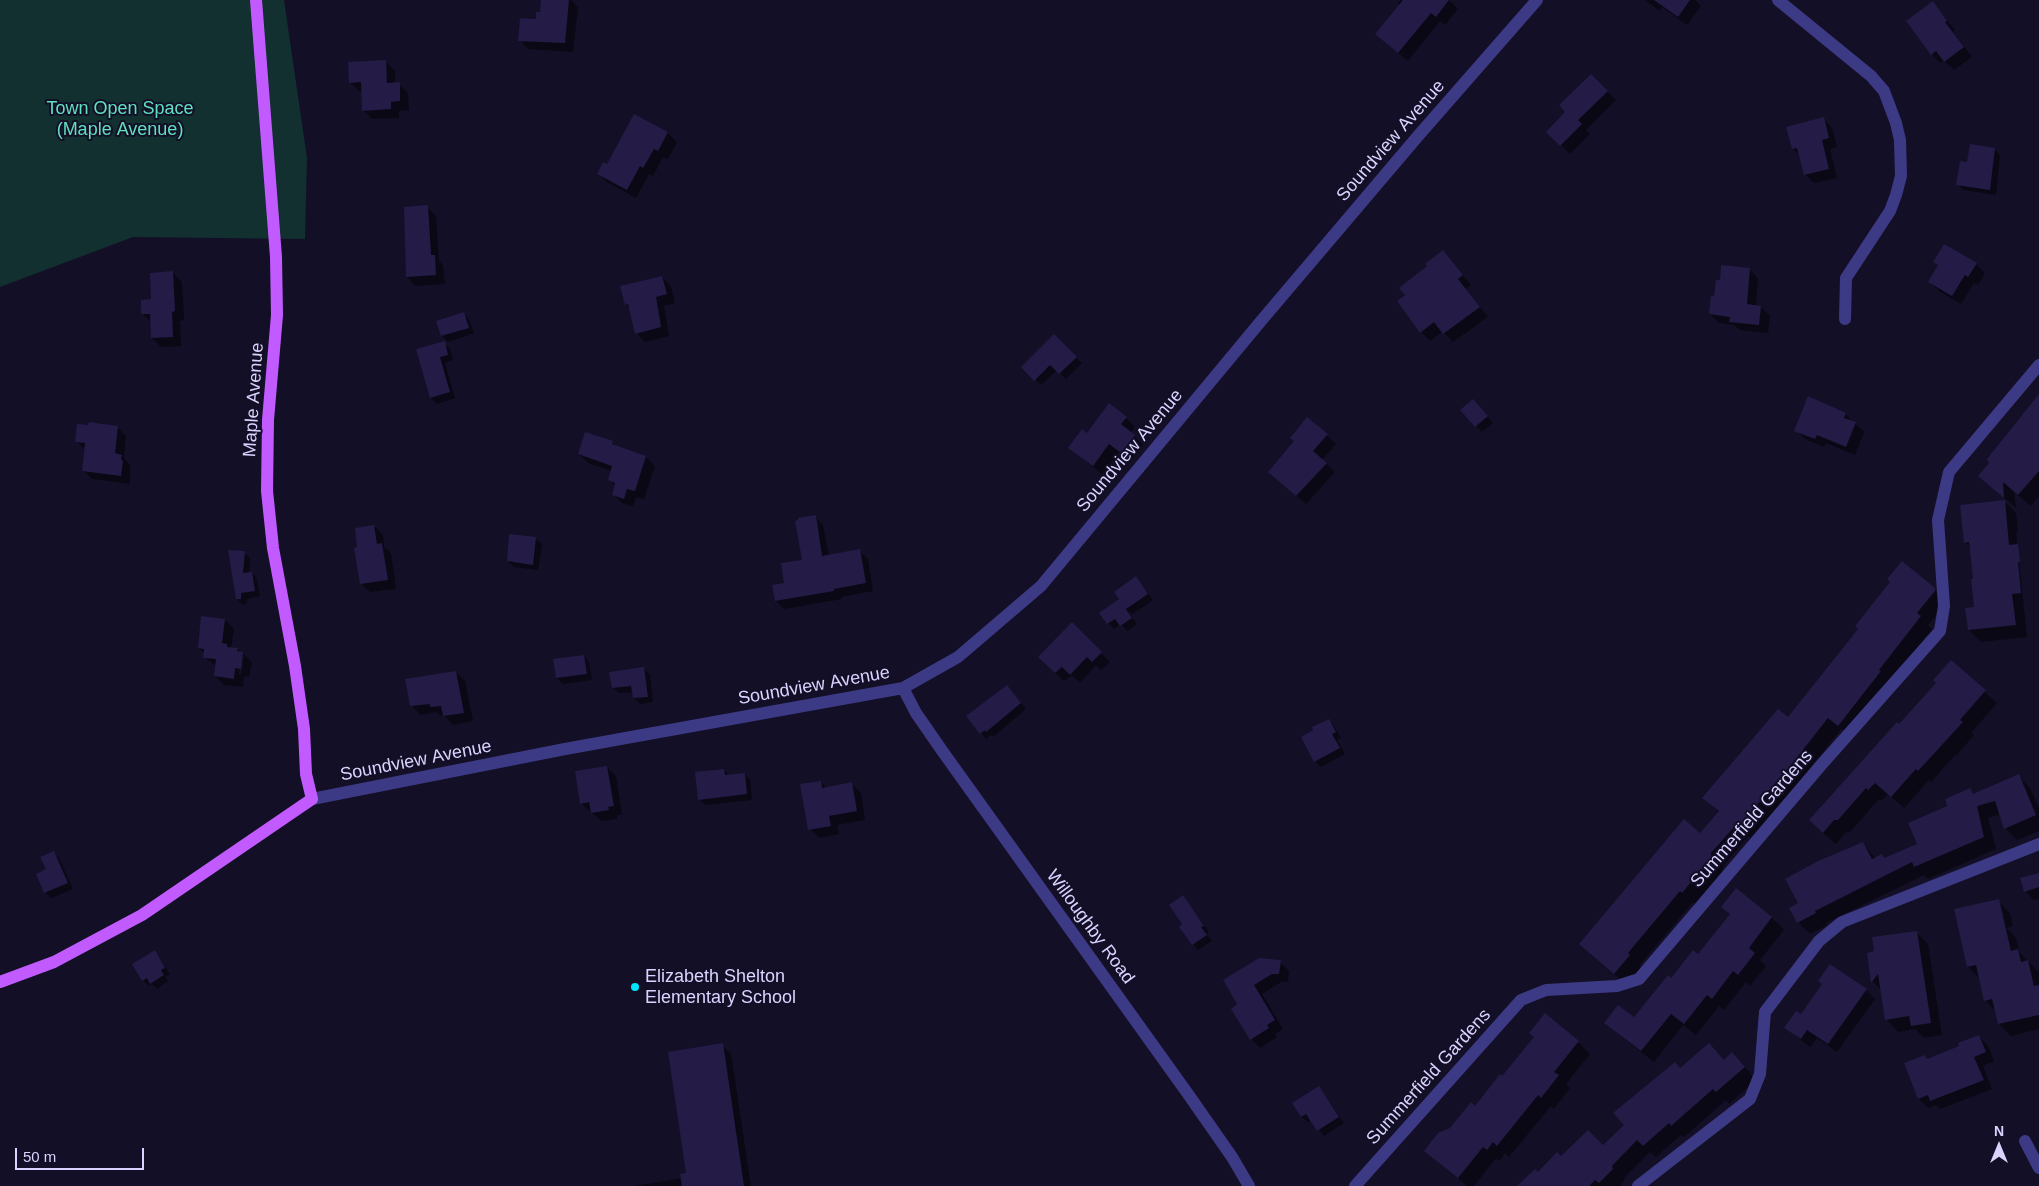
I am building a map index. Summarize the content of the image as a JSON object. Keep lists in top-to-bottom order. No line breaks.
{"streets":{"main road":["Soundview Avenue","Maple Avenue"],"street":["Summerfield Gardens","Willoughby Road"]},"crossings":[["Soundview Avenue","Maple Avenue"],["Soundview Avenue","Willoughby Road"]],"parks":["Town Open Space (Maple Avenue)"],"places":["Elizabeth Shelton Elementary School"],"scale_bar":"50 m","north":"top"}
